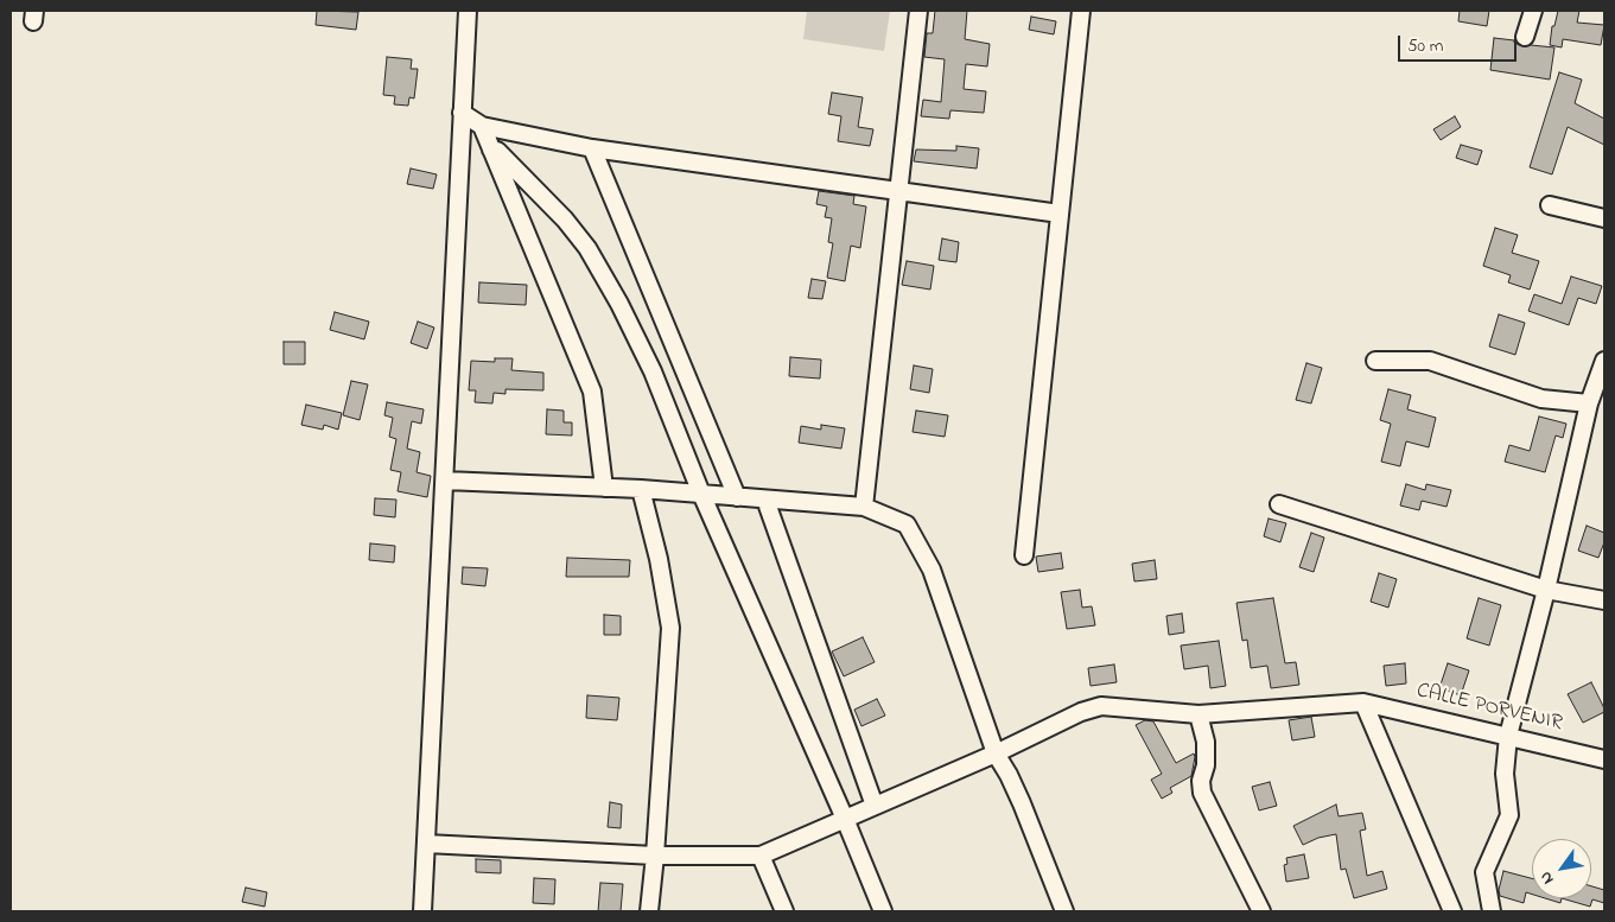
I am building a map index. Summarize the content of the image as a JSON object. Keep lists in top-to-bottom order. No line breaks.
{"streets":{"street":["CALLE PORVENIR"]},"scale_bar":"50 m","north":"bottom left"}
